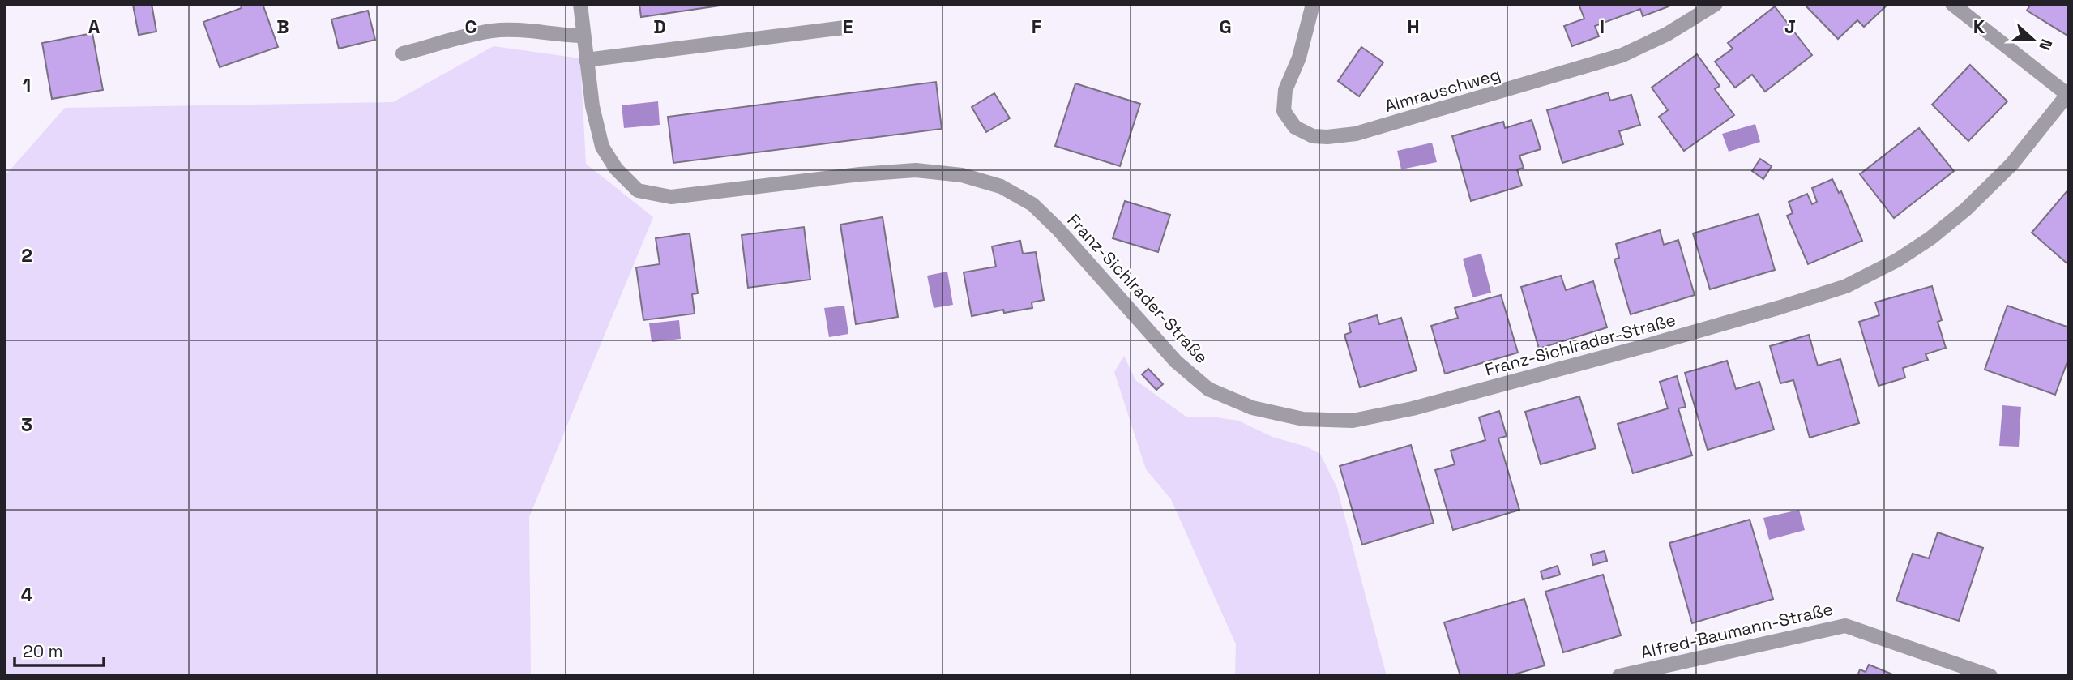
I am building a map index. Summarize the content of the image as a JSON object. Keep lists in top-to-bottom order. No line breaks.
{"streets":{"street":["Almrauschweg","Franz-Sichlrader-Straße","Alfred-Baumann-Straße"]},"scale_bar":"20 m","north":"right","grid":{"columns":["A","B","C","D","E","F","G","H","I","J","K"],"rows":["1","2","3","4"]}}
